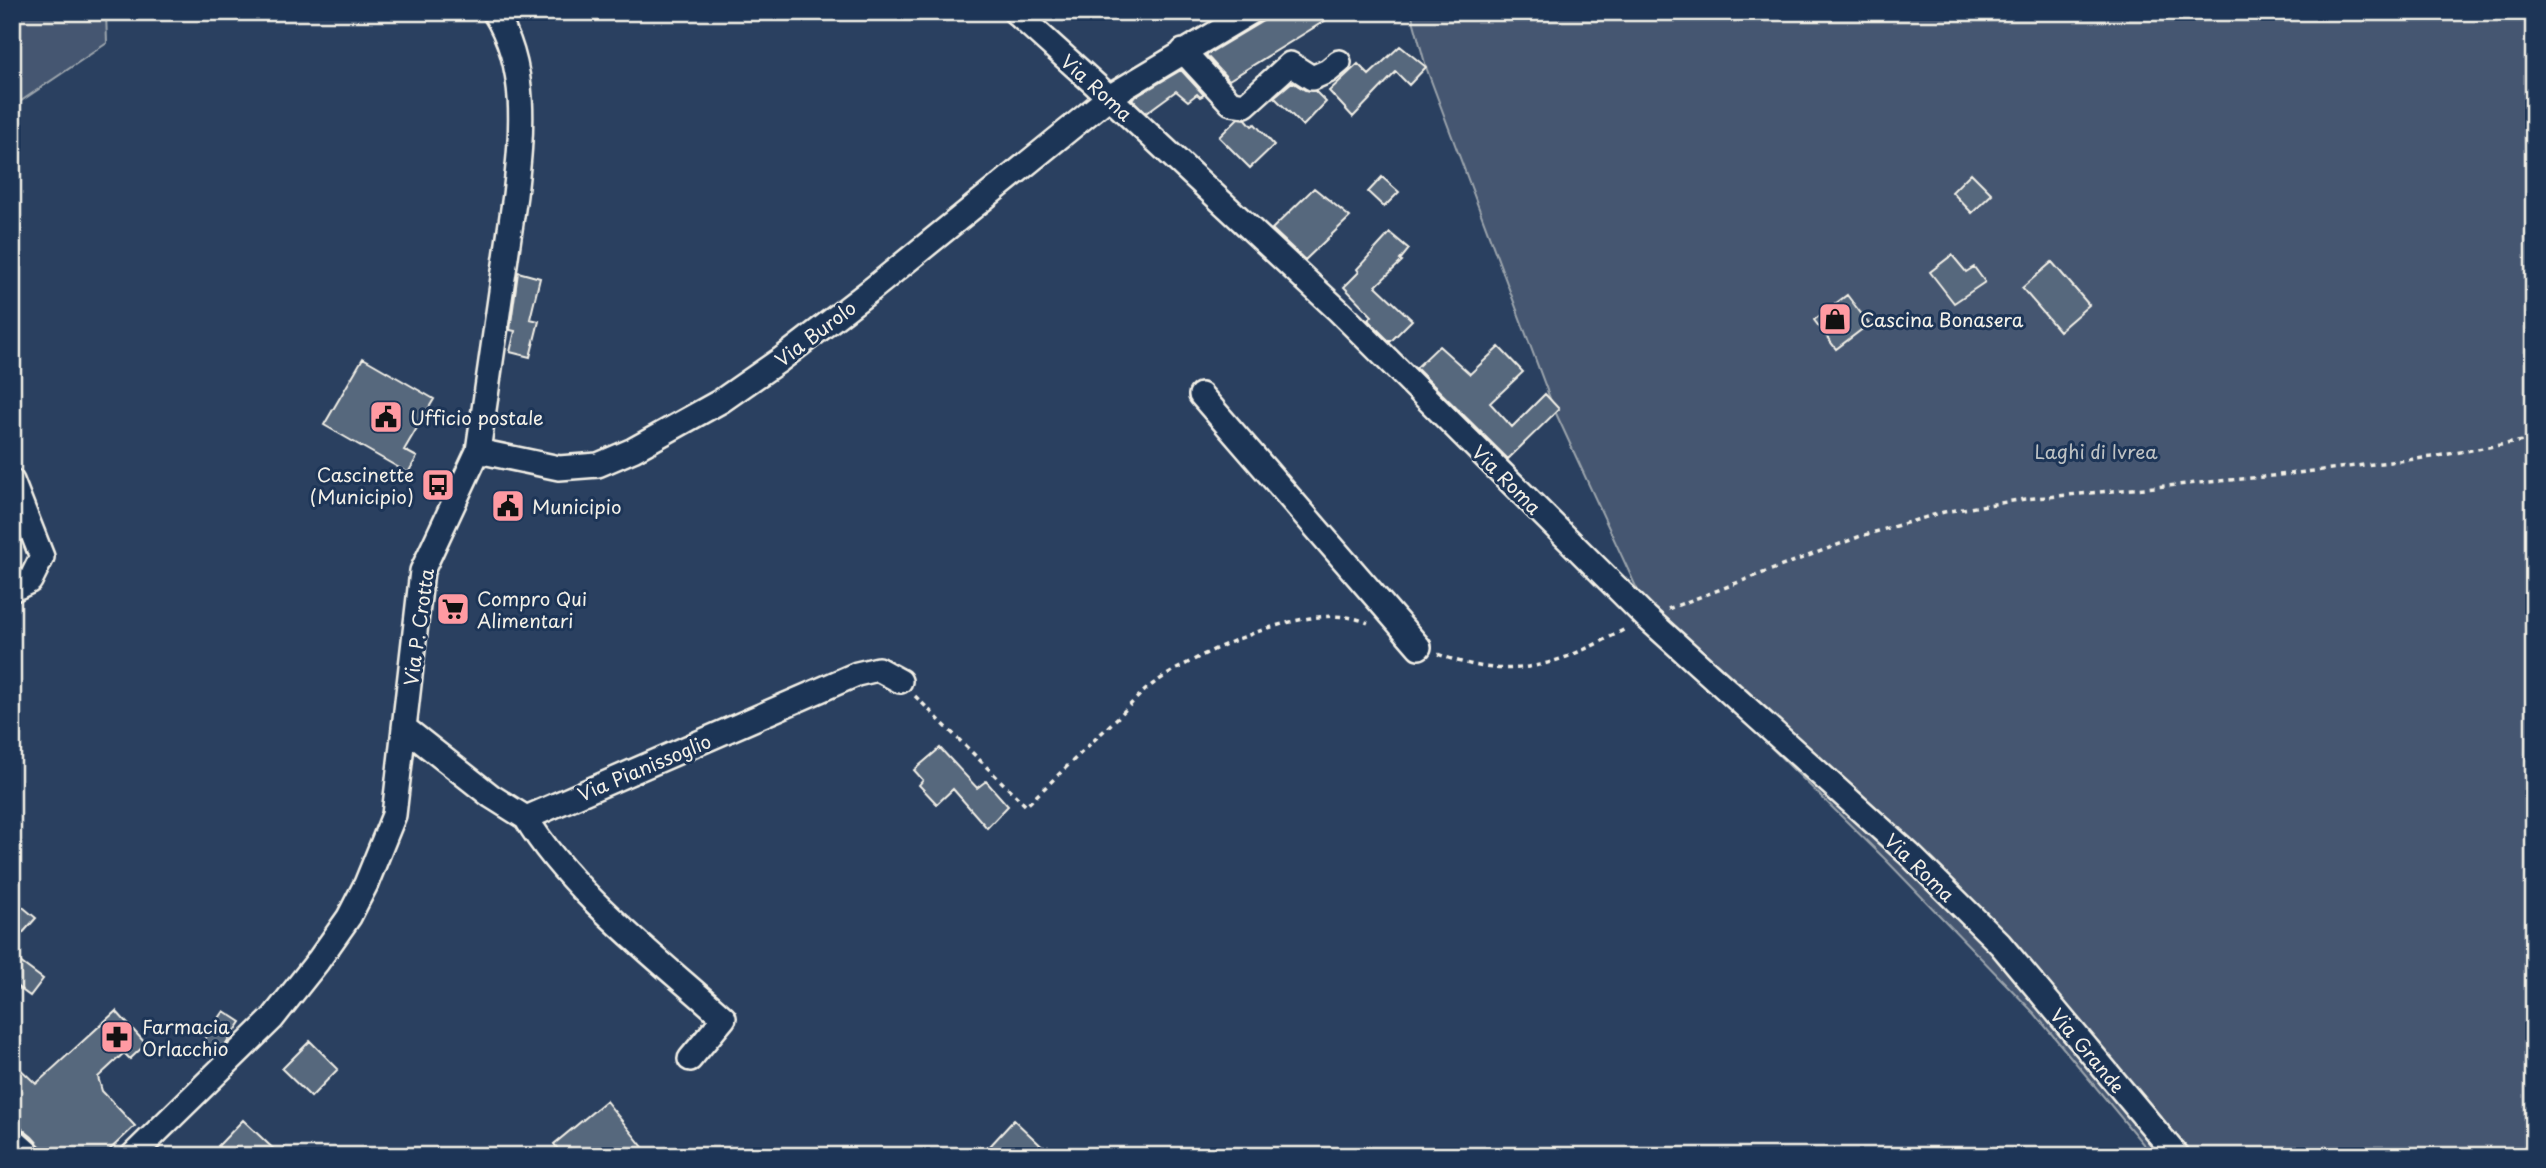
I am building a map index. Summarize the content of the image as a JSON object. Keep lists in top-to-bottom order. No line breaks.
{"streets":{"street":["Via Roma","Via Burolo","Via P. Crotta","Via Pianissoglio","Via Grande"]},"crossings":[["Via Roma","Via Burolo"],["Via Roma","Via Grande"],["Via Burolo","Via P. Crotta"]],"parks":["Laghi di Ivrea"],"places":{"shop":["Cascina Bonasera"],"public building":["Ufficio postale","Municipio"],"bus stop":["Cascinette (Municipio)"],"supermarket":["Compro Qui Alimentari"],"pharmacy":["Farmacia Orlacchio"]}}
